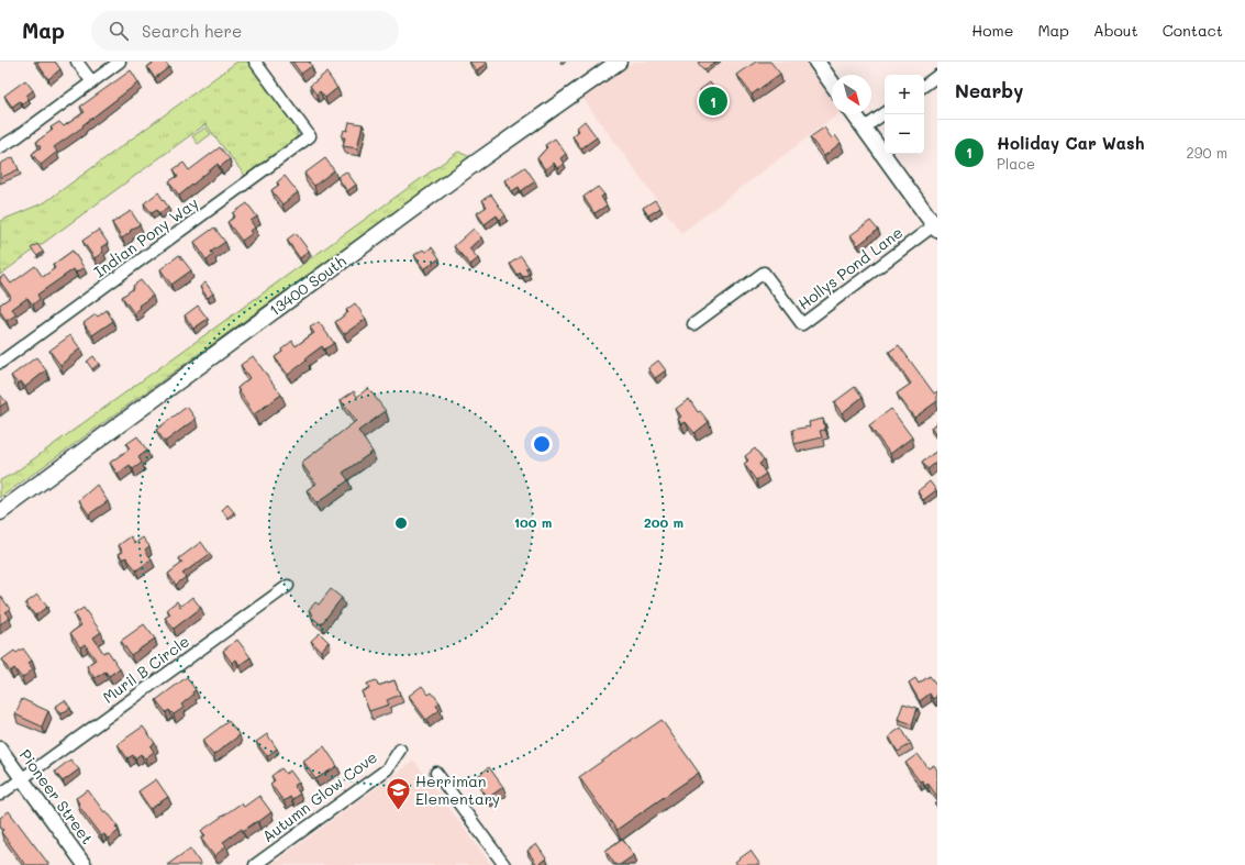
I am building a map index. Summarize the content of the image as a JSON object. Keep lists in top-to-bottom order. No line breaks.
{"streets":{"main road":["13400 South"],"street":["Indian Pony Way","Hollys Pond Lane","Muril B Circle","Pioneer Street","Autumn Glow Cove"]},"crossings":[["Muril B Circle","Pioneer Street"]],"places":{"school or university":["Herriman Elementary"]},"north":"bottom right","page":{"header":"Map","search":"Search here","nav":["Home","Map","About","Contact"],"heading":"Nearby","map_buttons":["+","−"],"pins":"1","list":[{"mark":"1","name":"Holiday Car Wash","note":"Place","value":"290 m"}]},"rings":["100 m","200 m"]}
